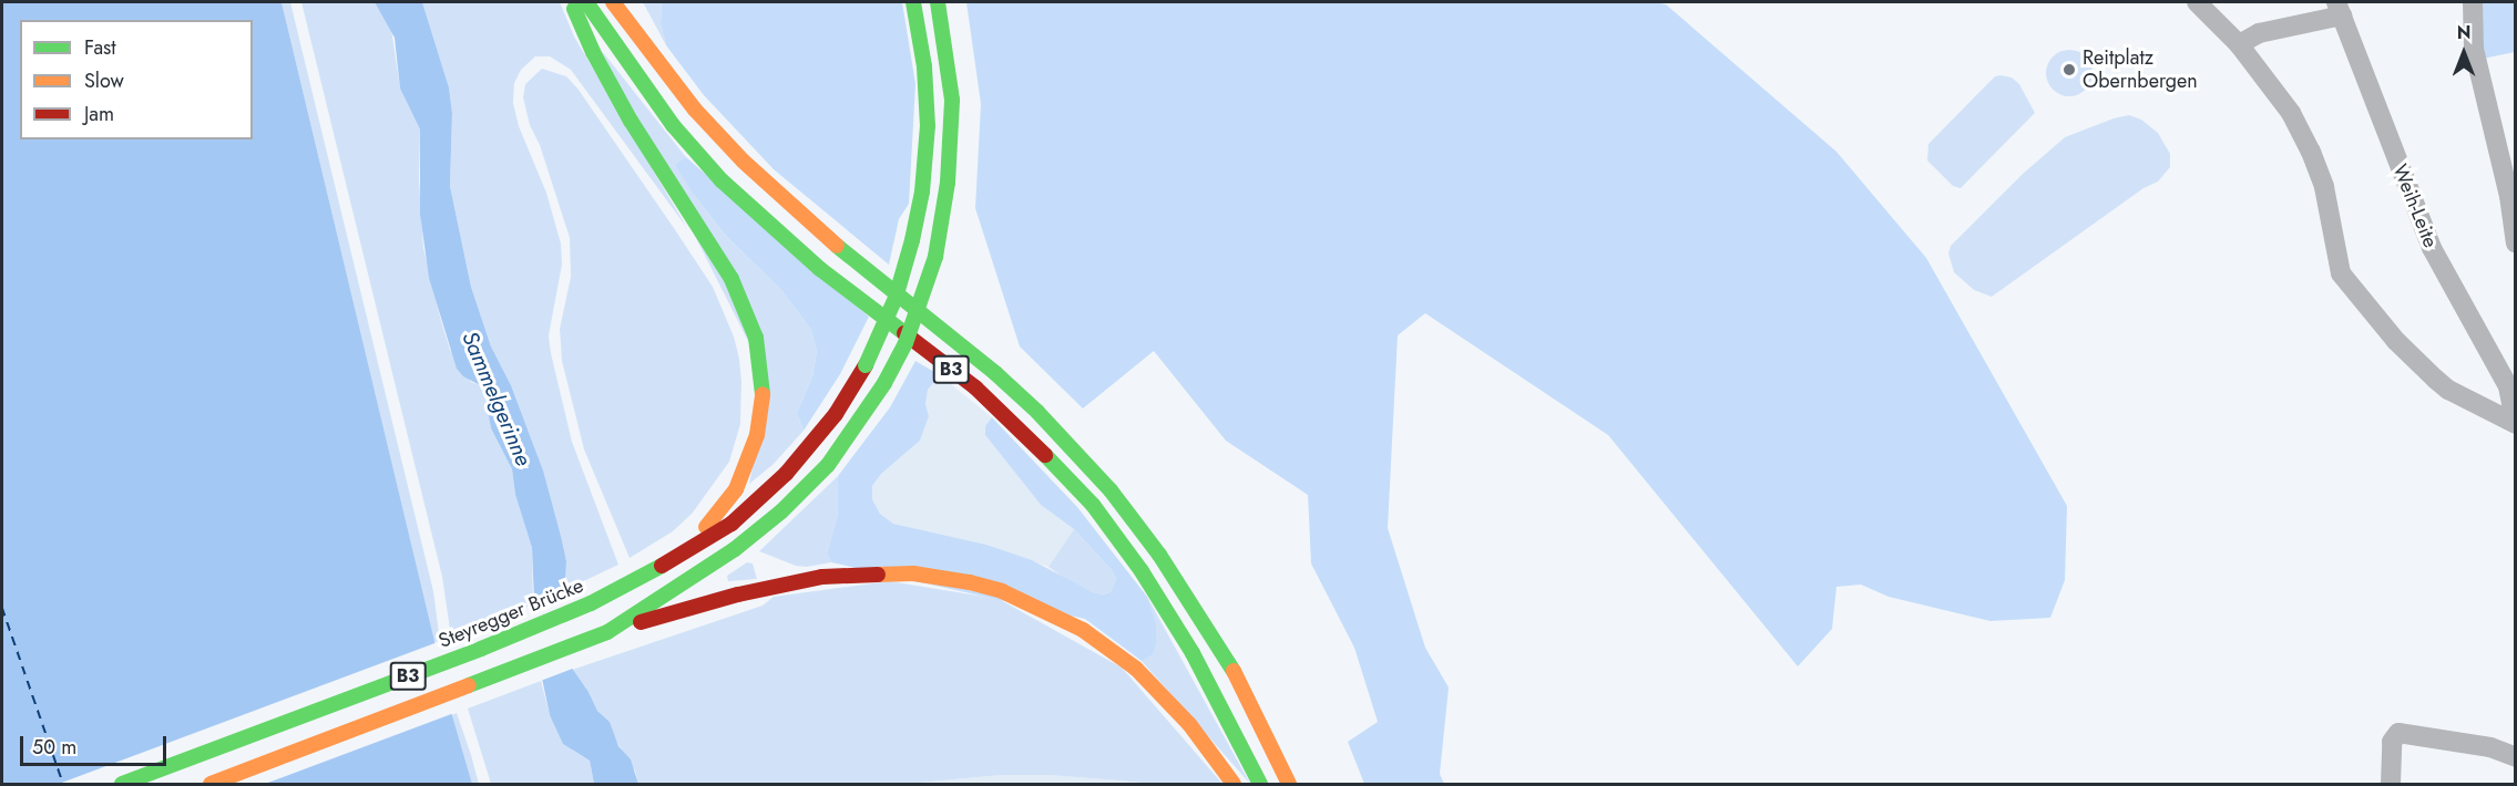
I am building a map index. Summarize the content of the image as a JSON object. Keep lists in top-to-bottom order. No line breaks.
{"streets":{"main road":["B3","Steyregger Brücke"],"street":["Weih-Leite"]},"crossings":[["B3","Steyregger Brücke"]],"water":["Sammelgerinne"],"places":["Reitplatz Obernbergen"],"legend":["Fast","Slow","Jam"],"scale_bar":"50 m","north":"top"}
